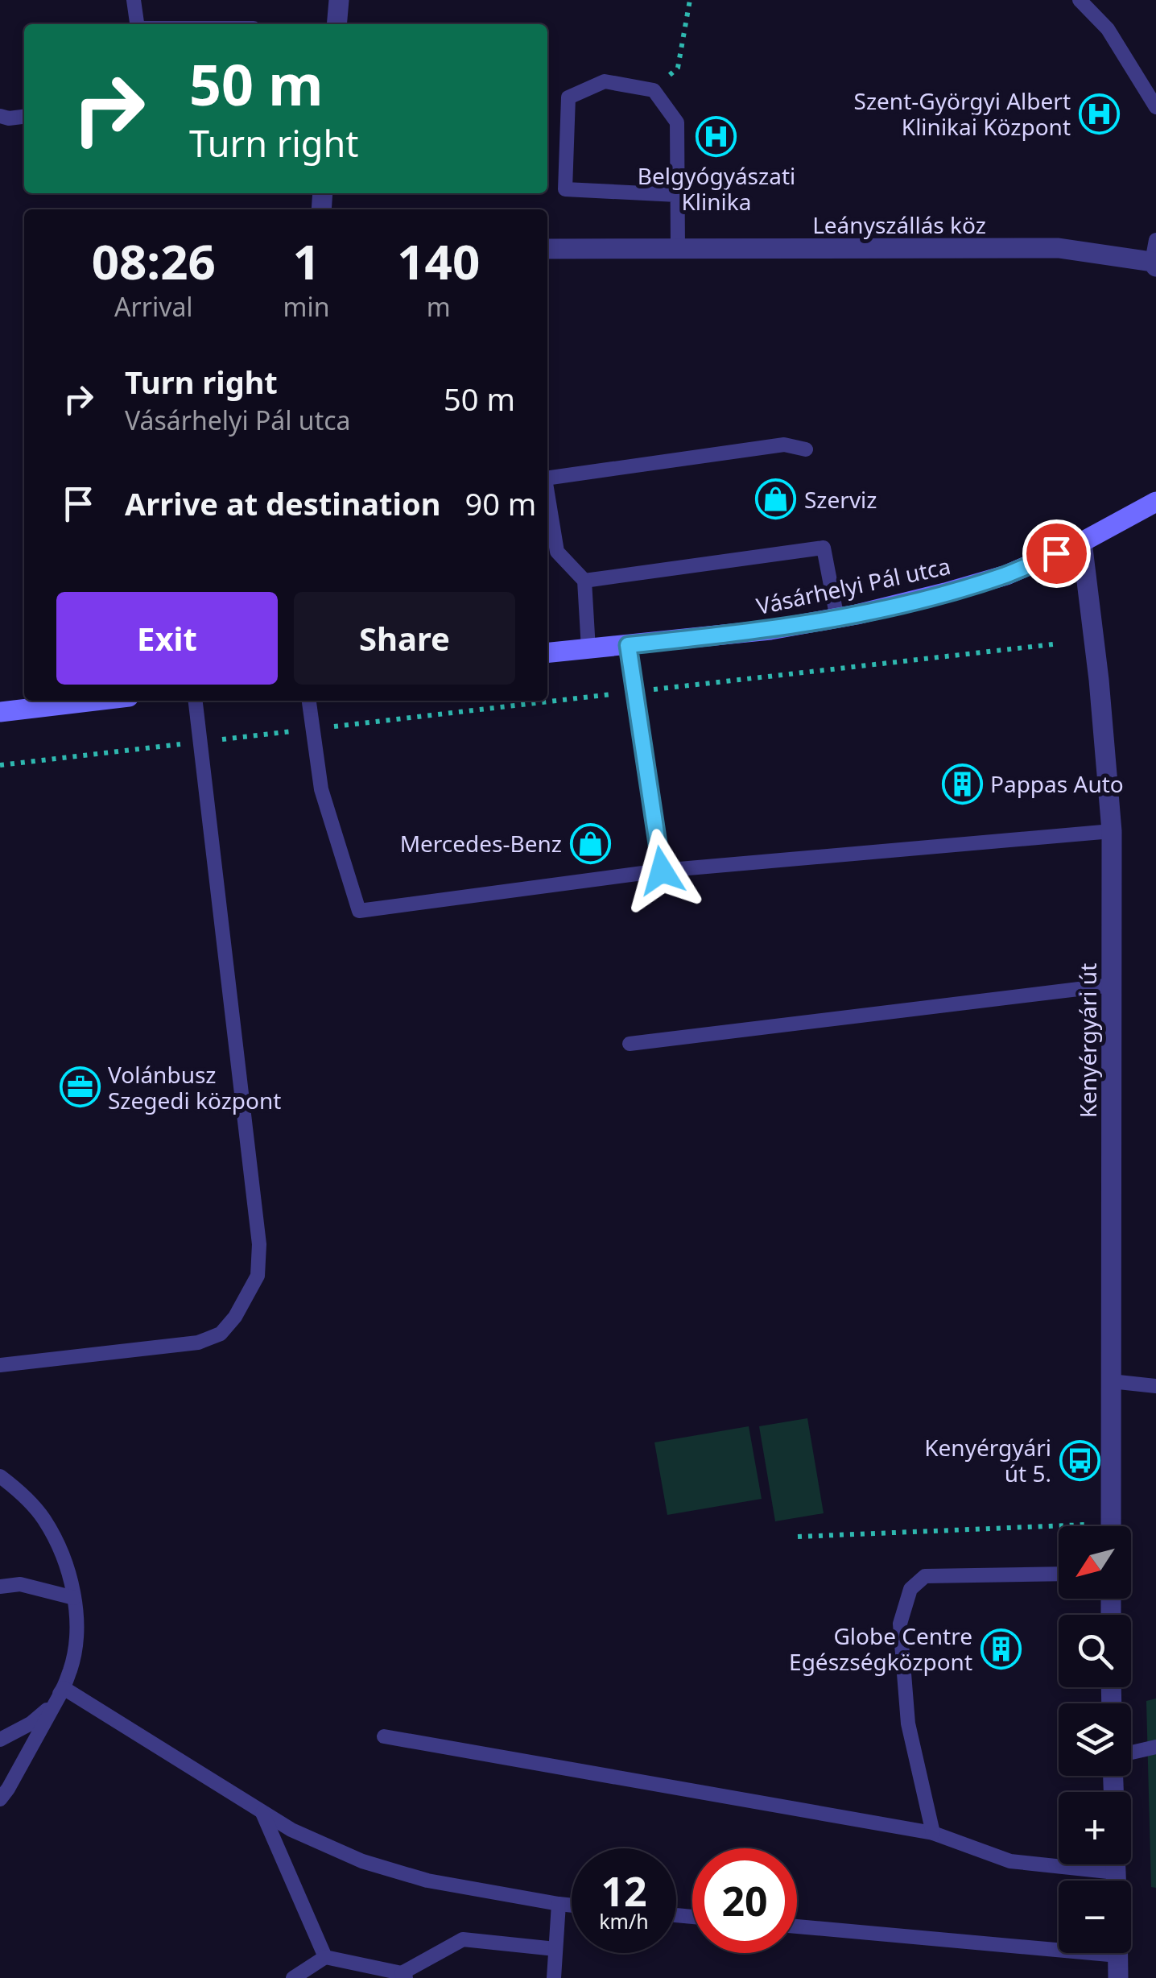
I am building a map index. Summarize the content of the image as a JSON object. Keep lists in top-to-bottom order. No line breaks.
{"streets":{"main road":["Vásárhelyi Pál utca"],"street":["Leányszállás köz","Kenyérgyári út"]},"crossings":[["Vásárhelyi Pál utca","Kenyérgyári út"]],"places":{"hospital":["Szent-Györgyi Albert Klinikai Központ","Belgyógyászati Klinika"],"shop":["Szerviz","Mercedes-Benz"],"building":["Pappas Auto","Globe Centre Egészségközpont"],"office":["Volánbusz Szegedi központ"],"bus stop":["Kenyérgyári út 5."]},"north":"bottom left","page":{"turn":["50 m","Turn right"],"eta":["08:26","Arrival","1","min","140","m"],"list":[{"name":"Turn right","note":"Vásárhelyi Pál utca","value":"50 m"},{"name":"Arrive at destination","value":"90 m"}],"buttons":["Exit","Share"],"map_buttons":["+","−"],"speed":"12 km/h","limit":"20"}}
